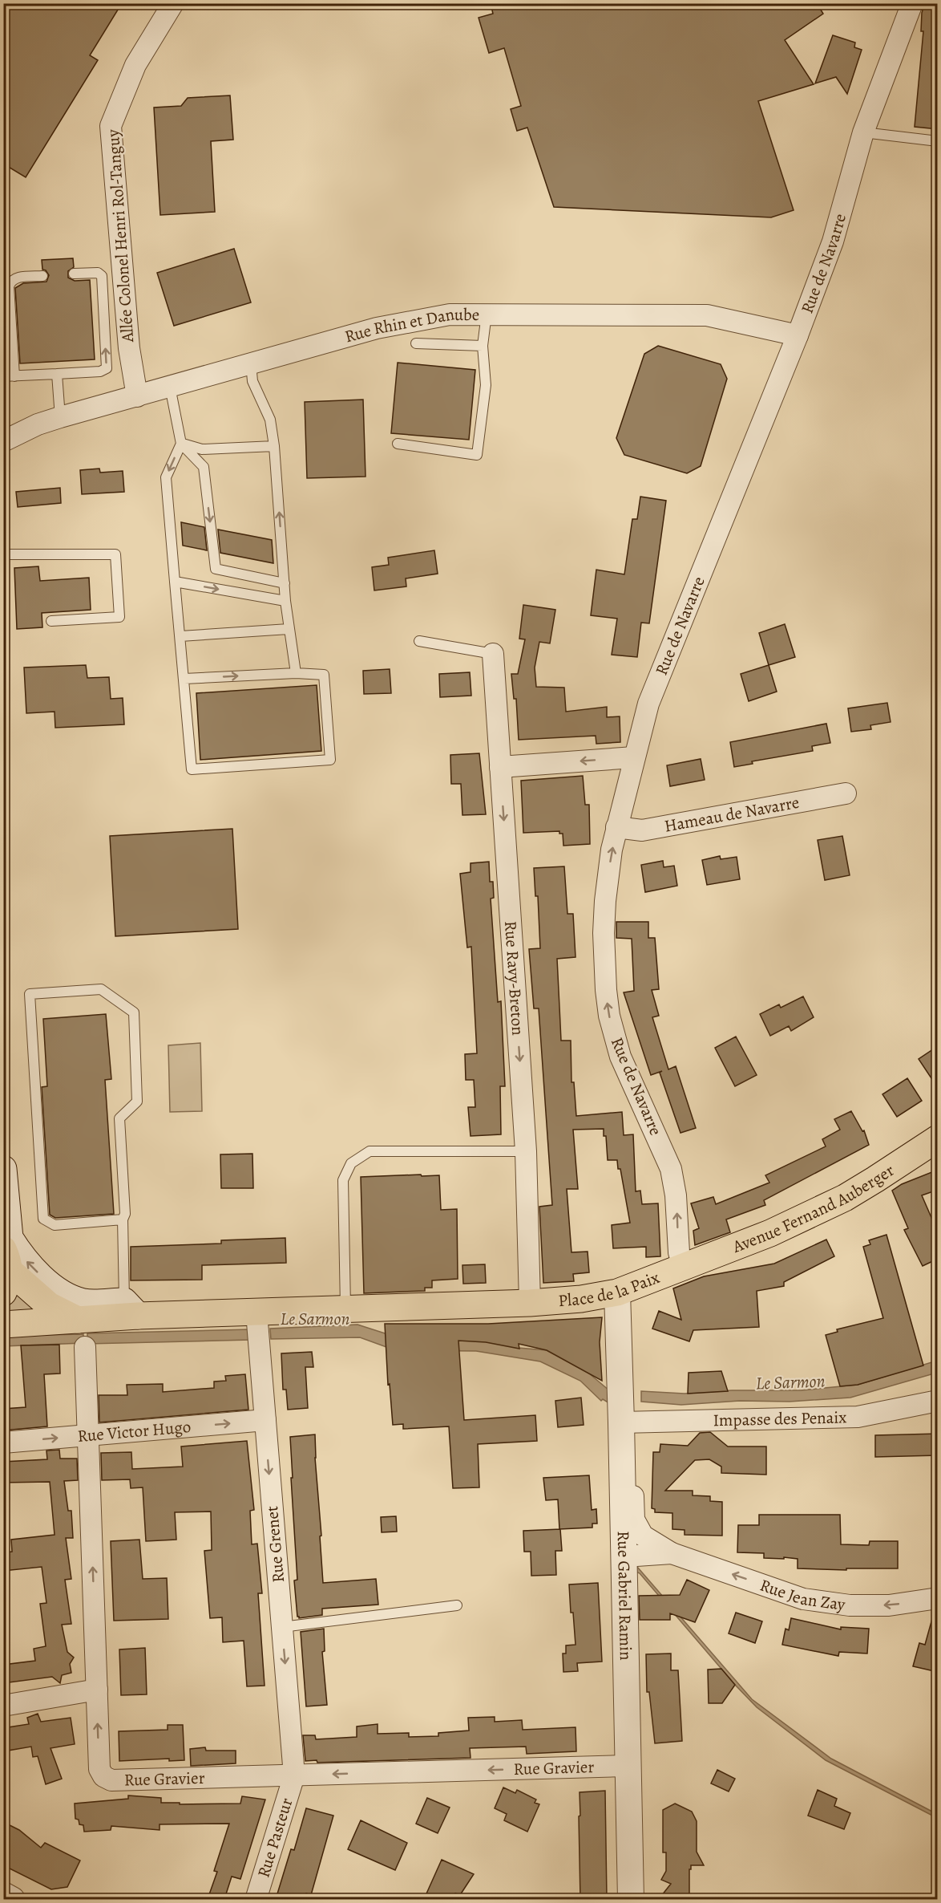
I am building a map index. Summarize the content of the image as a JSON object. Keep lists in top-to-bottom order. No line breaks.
{"streets":{"main road":["Avenue Fernand Auberger","Place de la Paix"],"street":["Allée Colonel Henri Rol-Tanguy","Rue de Navarre","Rue Rhin et Danube","Hameau de Navarre","Rue Ravy-Breton","Impasse des Penaix","Rue Victor Hugo","Rue Grenet","Rue Jean Zay","Rue Gabriel Ramin","Rue Gravier","Rue Pasteur"]},"crossings":[["Allée Colonel Henri Rol-Tanguy","Rue Rhin et Danube"],["Rue de Navarre","Rue Rhin et Danube"],["Rue de Navarre","Hameau de Navarre"],["Rue de Navarre","Avenue Fernand Auberger"],["Rue de Navarre","Place de la Paix"],["Rue Ravy-Breton","Place de la Paix"],["Avenue Fernand Auberger","Place de la Paix"],["Place de la Paix","Rue Gabriel Ramin"],["Impasse des Penaix","Rue Gabriel Ramin"],["Rue Victor Hugo","Rue Grenet"],["Rue Victor Hugo","Rue Gravier"],["Rue Grenet","Rue Gravier"],["Rue Grenet","Rue Pasteur"],["Rue Jean Zay","Rue Gabriel Ramin"],["Rue Gabriel Ramin","Rue Gravier"],["Rue Gravier","Rue Pasteur"]],"one_way":["Rue Ravy-Breton","Rue Victor Hugo","Rue Grenet","Rue Jean Zay"],"water":["Le Sarmon"]}
